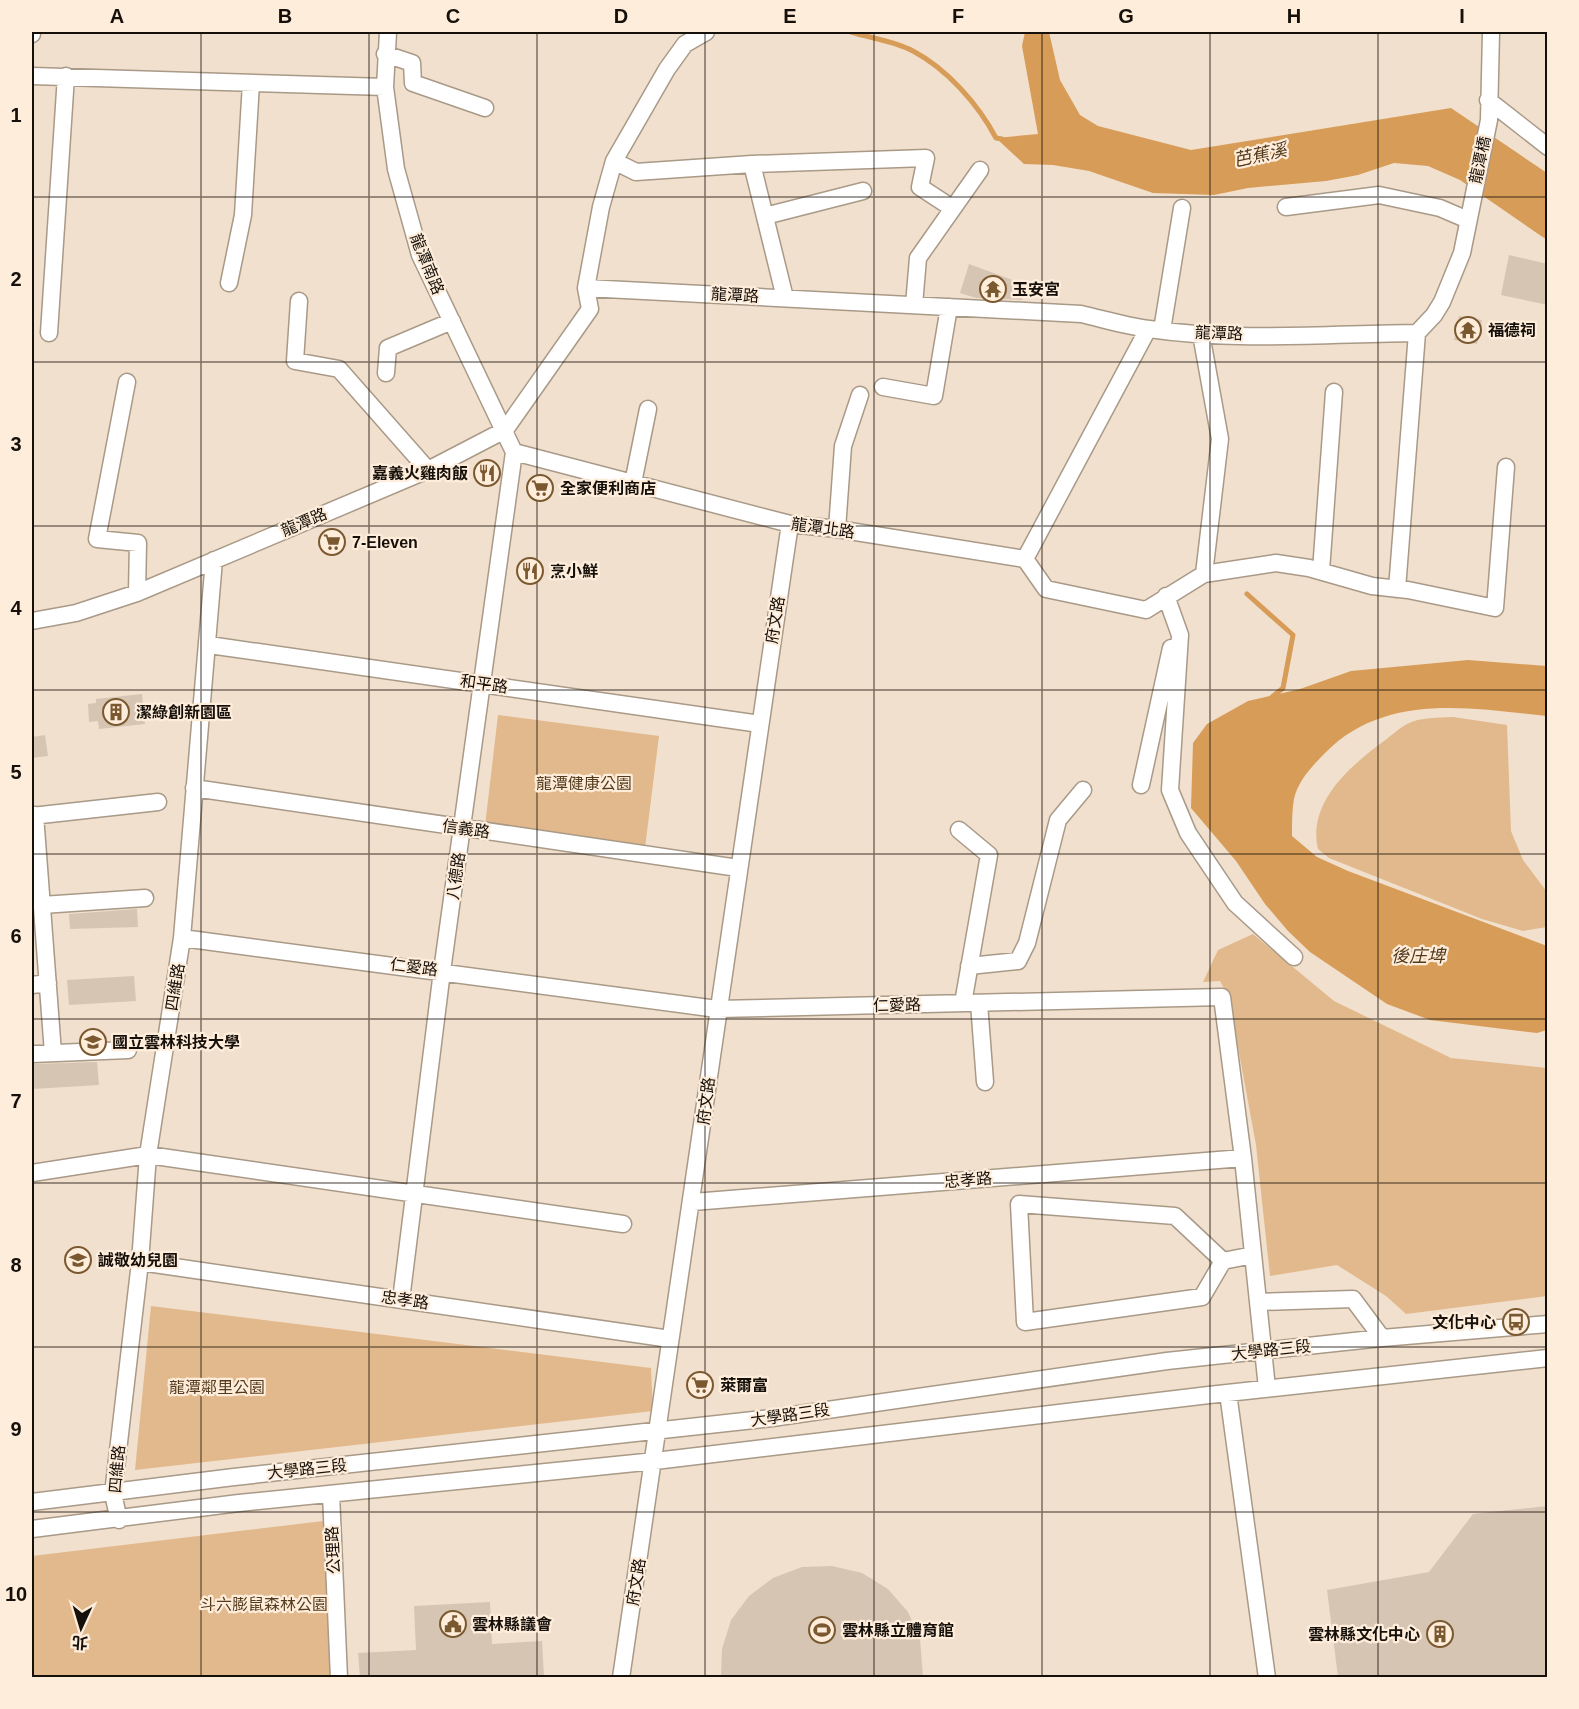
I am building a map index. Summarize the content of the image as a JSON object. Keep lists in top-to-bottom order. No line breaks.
{"streets":{"street":["龍潭橋","龍潭南路","龍潭路","龍潭北路","府文路","和平路","信義路","八德路","仁愛路","四維路","忠孝路","大學路三段","公理路"]},"crossings":[["龍潭南路","龍潭路"],["龍潭路","四維路"],["龍潭北路","府文路"],["龍潭北路","八德路"],["府文路","和平路"],["府文路","信義路"],["府文路","仁愛路"],["府文路","忠孝路"],["府文路","大學路三段"],["和平路","八德路"],["和平路","四維路"],["信義路","八德路"],["信義路","四維路"],["八德路","仁愛路"],["八德路","忠孝路"],["仁愛路","四維路"],["仁愛路","忠孝路"],["仁愛路","大學路三段"],["四維路","忠孝路"],["四維路","大學路三段"],["大學路三段","公理路"]],"water":["芭蕉溪","後庄埤"],"parks":["龍潭健康公園","龍潭鄰里公園","斗六膨鼠森林公園"],"places":{"temple":["玉安宮","福德祠"],"restaurant":["嘉義火雞肉飯","烹小鮮"],"supermarket":["全家便利商店","7-Eleven","萊爾富"],"building":["潔綠創新園區","雲林縣文化中心"],"school or university":["國立雲林科技大學","誠敬幼兒園"],"bus stop":["文化中心"],"public building":["雲林縣議會"],"sports":["雲林縣立體育館"]},"north":"bottom","grid":{"columns":["A","B","C","D","E","F","G","H","I"],"rows":["1","2","3","4","5","6","7","8","9","10"]}}
